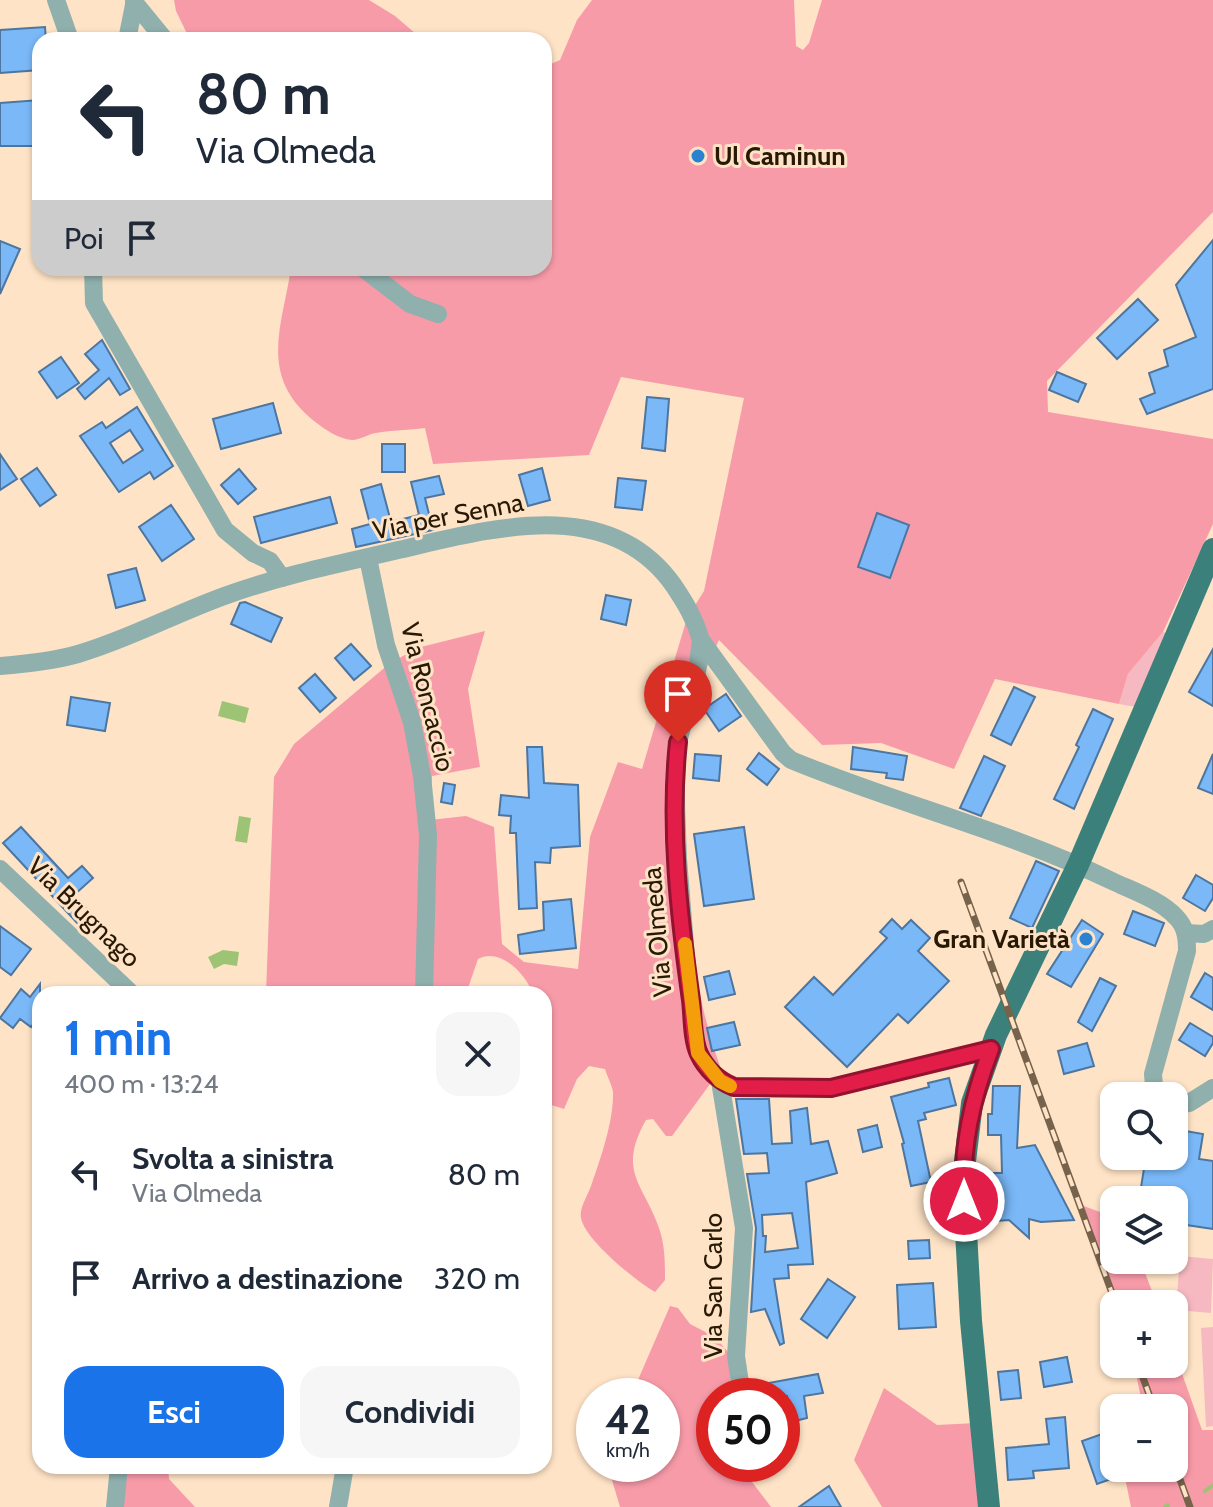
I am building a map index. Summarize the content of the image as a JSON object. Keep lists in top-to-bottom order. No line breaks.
{"streets":{"street":["Via per Senna","Via Roncaccio","Via Brugnago","Via Olmeda","Via San Carlo"]},"crossings":[["Via per Senna","Via Roncaccio"],["Via per Senna","Via Olmeda"],["Via Olmeda","Via San Carlo"]],"places":["Ul Caminun","Gran Varietà"],"page":{"turn":["80 m","Via Olmeda"],"then":"Poi","heading":["1 min","400 m · 13:24"],"map_buttons":["+","−"],"list":[{"name":"Svolta a sinistra","note":"Via Olmeda","value":"80 m"},{"name":"Arrivo a destinazione","value":"320 m"}],"buttons":["Esci","Condividi"],"speed":"42 km/h","limit":"50"}}
